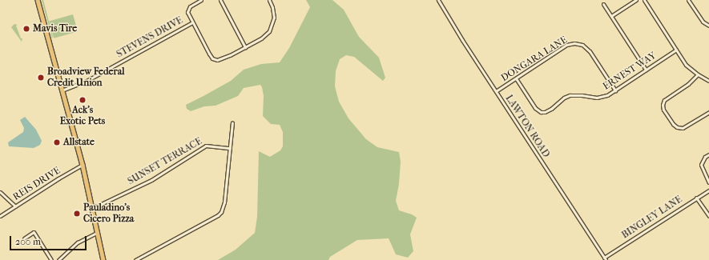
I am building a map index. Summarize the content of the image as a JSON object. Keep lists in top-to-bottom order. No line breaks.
{"streets":{"street":["STEVENS DRIVE","DONGARA LANE","ERNEST WAY","LAWTON ROAD","SUNSET TERRACE","REIS DRIVE","BINGLEY LANE"]},"crossings":[["DONGARA LANE","ERNEST WAY"],["DONGARA LANE","LAWTON ROAD"],["LAWTON ROAD","BINGLEY LANE"]],"places":["Mavis Tire","Broadview Federal Credit Union","Ack's Exotic Pets","Allstate","Pauladino's Cicero Pizza"],"scale_bar":"200 m"}
